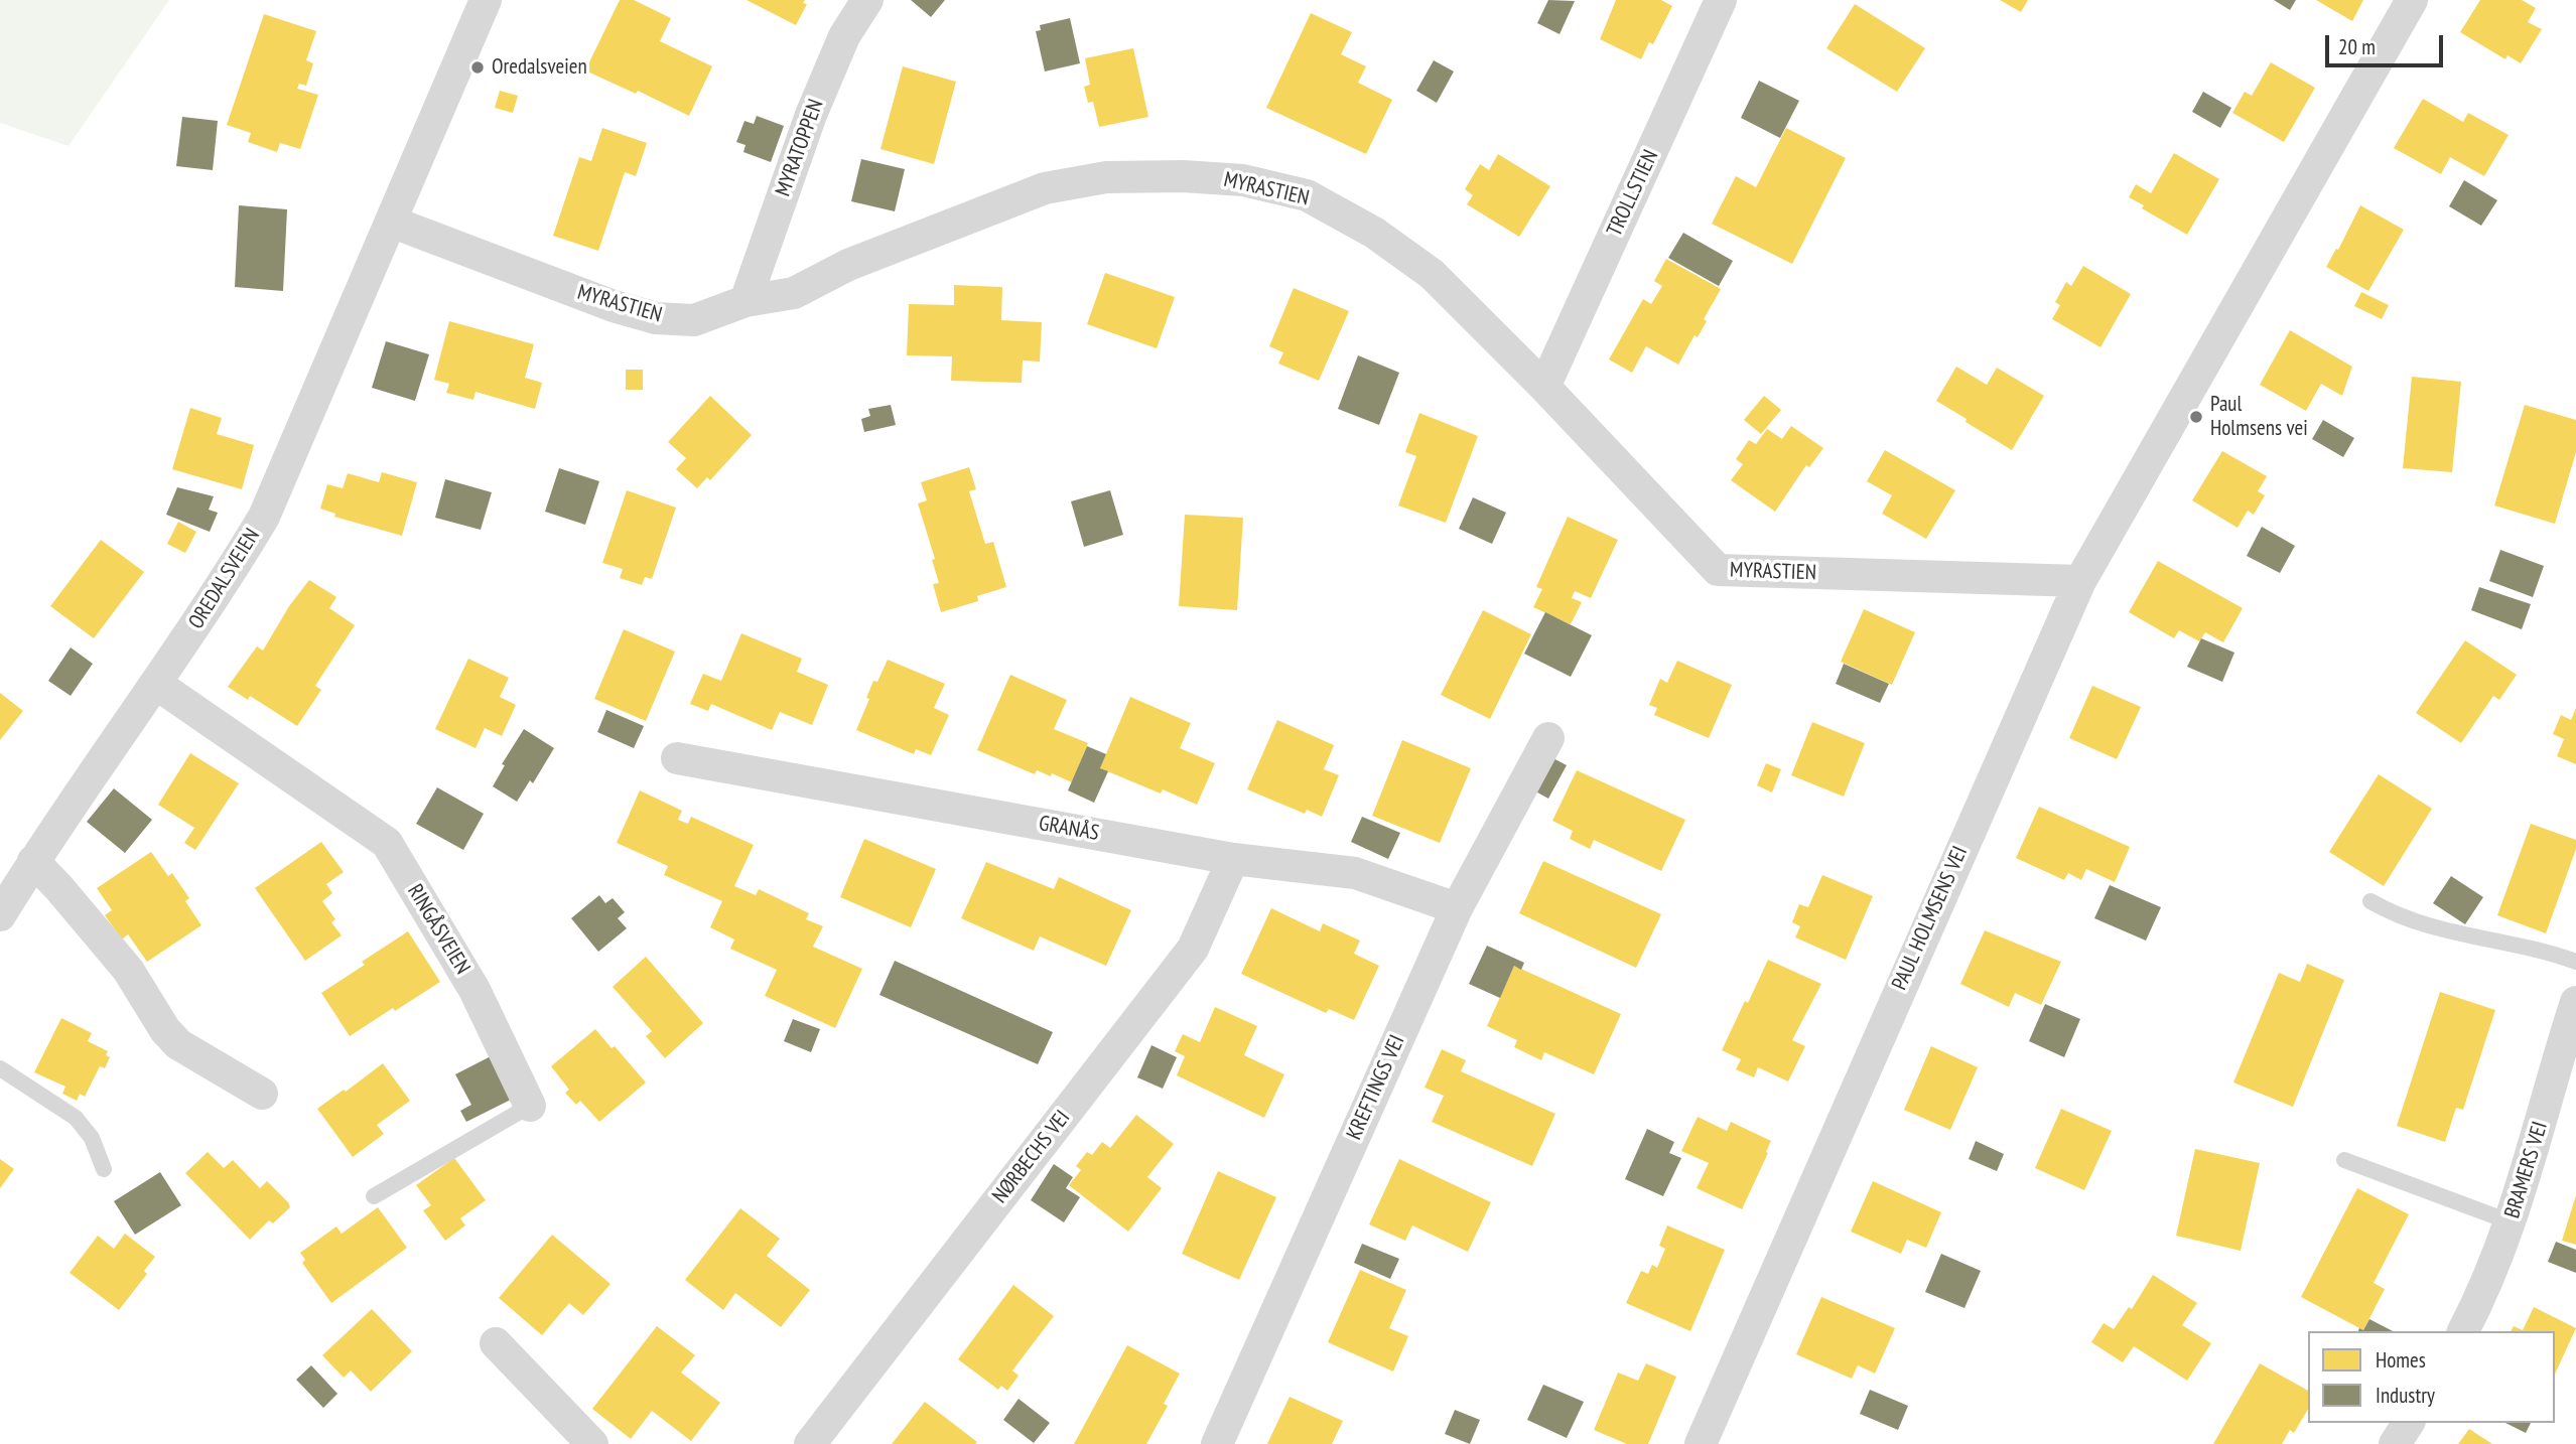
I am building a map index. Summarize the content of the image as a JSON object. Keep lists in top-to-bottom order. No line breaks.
{"streets":{"street":["MYRATOPPEN","MYRASTIEN","TROLLSTIEN","OREDALSVEIEN","GRANÅS","PAUL HOLMSENS VEI","RINGÅSVEIEN","KREFTINGS VEI","NØRBECHS VEI","BRAMERS VEI"]},"crossings":[["MYRATOPPEN","MYRASTIEN"],["MYRASTIEN","TROLLSTIEN"],["MYRASTIEN","OREDALSVEIEN"],["MYRASTIEN","PAUL HOLMSENS VEI"],["OREDALSVEIEN","RINGÅSVEIEN"],["GRANÅS","KREFTINGS VEI"],["GRANÅS","NØRBECHS VEI"]],"places":["Oredalsveien","Paul Holmsens vei"],"legend":["Homes","Industry"],"scale_bar":"20 m"}
